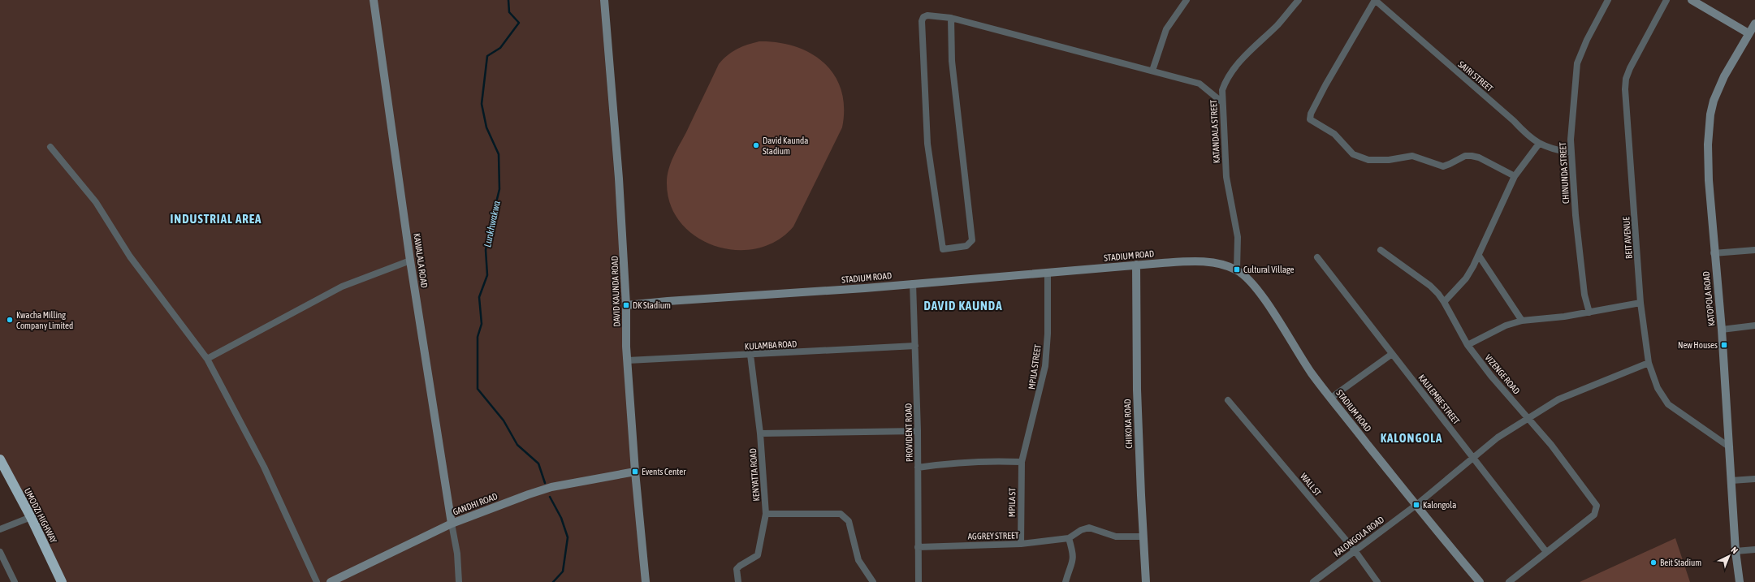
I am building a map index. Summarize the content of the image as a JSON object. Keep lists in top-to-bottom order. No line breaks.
{"streets":{"highway":["UMODZI HIGHWAY"],"street":["SAIRI STREET","KATANDALA STREET","CHINUNDA STREET","BEIT AVENUE","STADIUM ROAD","KAWALALA ROAD","DAVID KAUNDA ROAD","KATOPOLA ROAD","KULAMBA ROAD","MPILA STREET","VIZENGE ROAD","KAULEMBE STREET","CHIKOKA ROAD","PROVIDENT ROAD","KENYATTA ROAD","WALL ST","MPILA ST","GANDHI ROAD","AGGREY STREET","KALONGOLA ROAD"]},"crossings":[["SAIRI STREET","CHINUNDA STREET"],["KATANDALA STREET","STADIUM ROAD"],["BEIT AVENUE","KATOPOLA ROAD"],["BEIT AVENUE","KALONGOLA ROAD"],["STADIUM ROAD","DAVID KAUNDA ROAD"],["STADIUM ROAD","MPILA STREET"],["STADIUM ROAD","CHIKOKA ROAD"],["STADIUM ROAD","PROVIDENT ROAD"],["STADIUM ROAD","KALONGOLA ROAD"],["KAWALALA ROAD","GANDHI ROAD"],["DAVID KAUNDA ROAD","KULAMBA ROAD"],["DAVID KAUNDA ROAD","GANDHI ROAD"],["KULAMBA ROAD","PROVIDENT ROAD"],["KULAMBA ROAD","KENYATTA ROAD"],["MPILA STREET","MPILA ST"],["VIZENGE ROAD","KAULEMBE STREET"],["VIZENGE ROAD","KALONGOLA ROAD"],["KAULEMBE STREET","KALONGOLA ROAD"],["PROVIDENT ROAD","AGGREY STREET"],["WALL ST","KALONGOLA ROAD"],["MPILA ST","AGGREY STREET"]],"districts":["INDUSTRIAL AREA","DAVID KAUNDA","KALONGOLA"],"water":["Lunkhwakwa"],"places":{"other":["David Kaunda Stadium","Kwacha Milling Company Limited","Beit Stadium"],"transit":["Cultural Village","DK Stadium","New Houses","Events Center","Kalongola"]},"north":"top right"}
